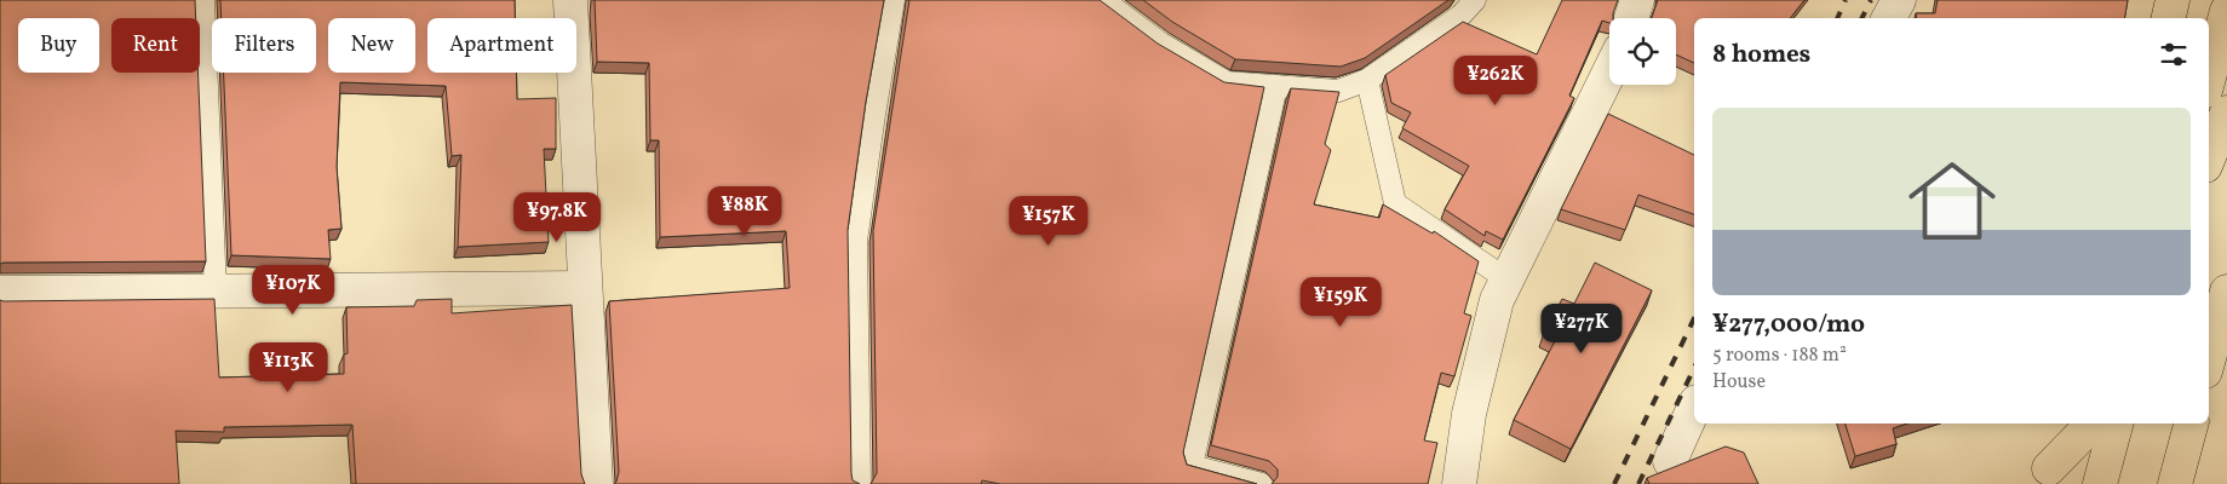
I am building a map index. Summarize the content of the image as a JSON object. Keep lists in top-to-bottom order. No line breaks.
{"page":{"chip":["Buy","Rent","Filters","New","Apartment"],"heading":"8 homes","price":["¥262K","¥88K","¥97.8K","¥157K","¥107K","¥159K","¥277K","¥113K"],"list":[{"name":"¥277,000/mo","note":"5 rooms · 188 m² · House"}]}}
